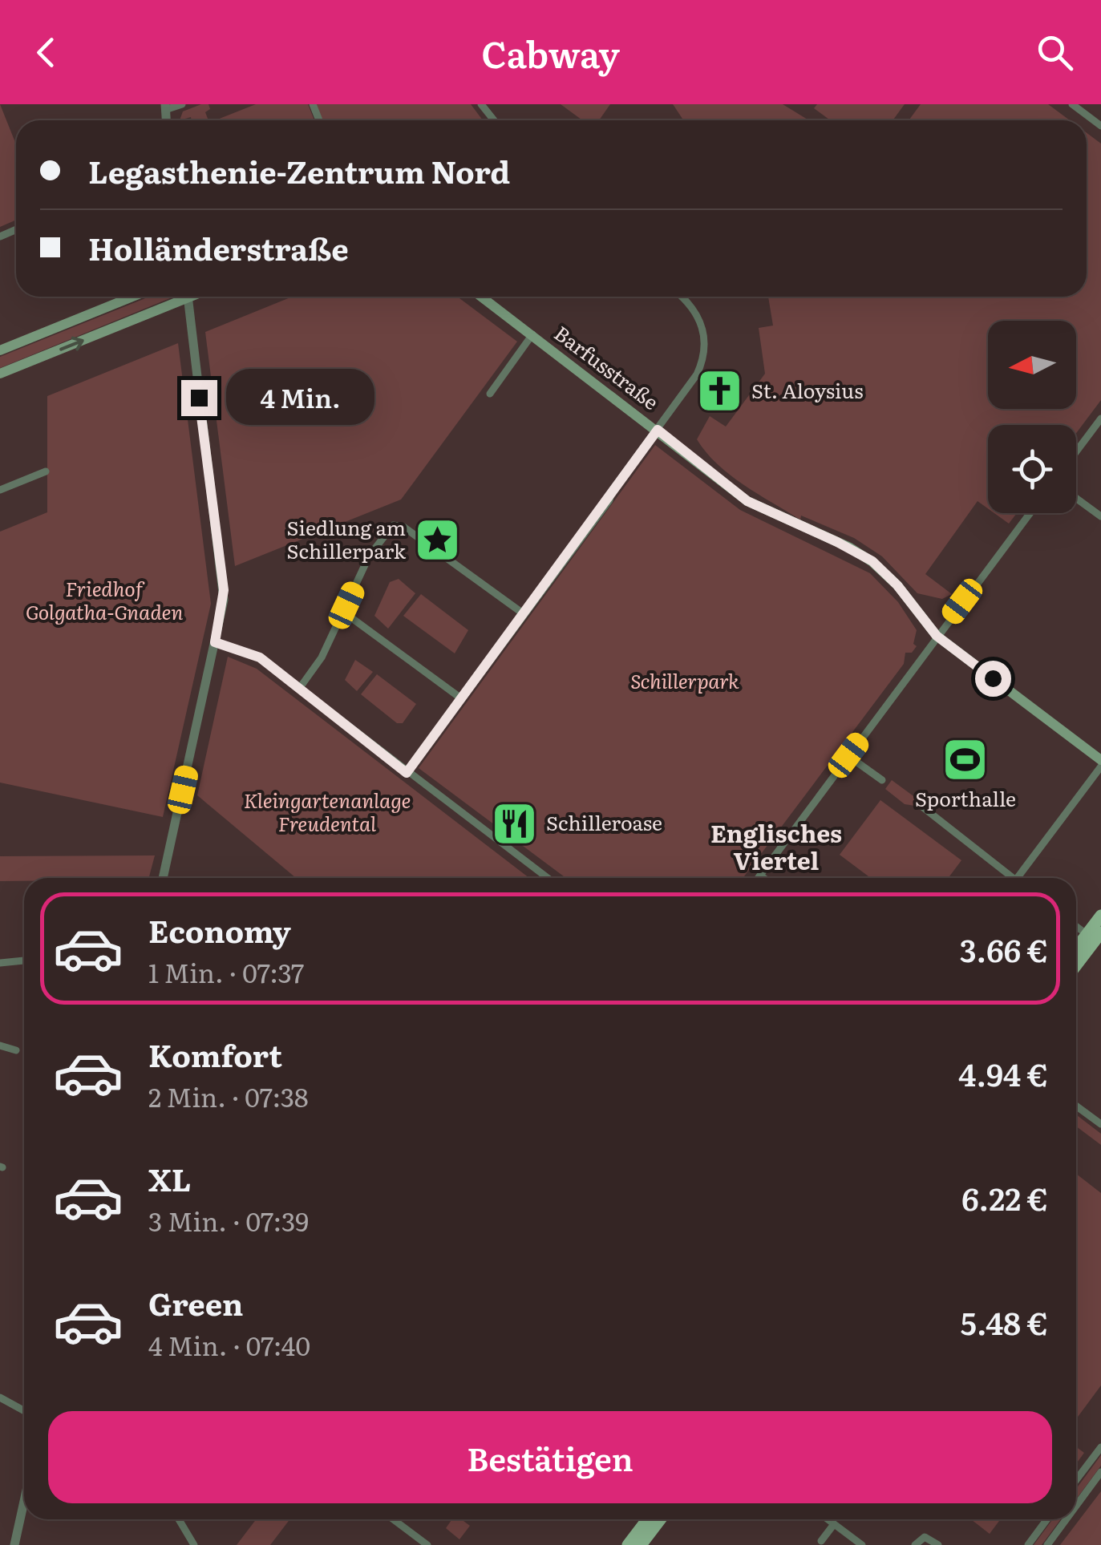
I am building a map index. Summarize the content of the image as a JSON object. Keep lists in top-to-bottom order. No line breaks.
{"streets":{"main road":["Barfusstraße"]},"districts":["Englisches Viertel"],"parks":["Friedhof Golgatha-Gnaden","Schillerpark","Kleingartenanlage Freudental"],"places":{"church":["St. Aloysius"],"place":["Siedlung am Schillerpark"],"sports":["Sporthalle"],"restaurant":["Schilleroase"]},"north":"left","page":{"header":"Cabway","banner":["Legasthenie-Zentrum Nord","Holländerstraße"],"bubble":"4 Min.","list":[{"name":"Economy","note":"1 Min. · 07:37","value":"3.66 €"},{"name":"Komfort","note":"2 Min. · 07:38","value":"4.94 €"},{"name":"XL","note":"3 Min. · 07:39","value":"6.22 €"},{"name":"Green","note":"4 Min. · 07:40","value":"5.48 €"}],"buttons":"Bestätigen"}}
